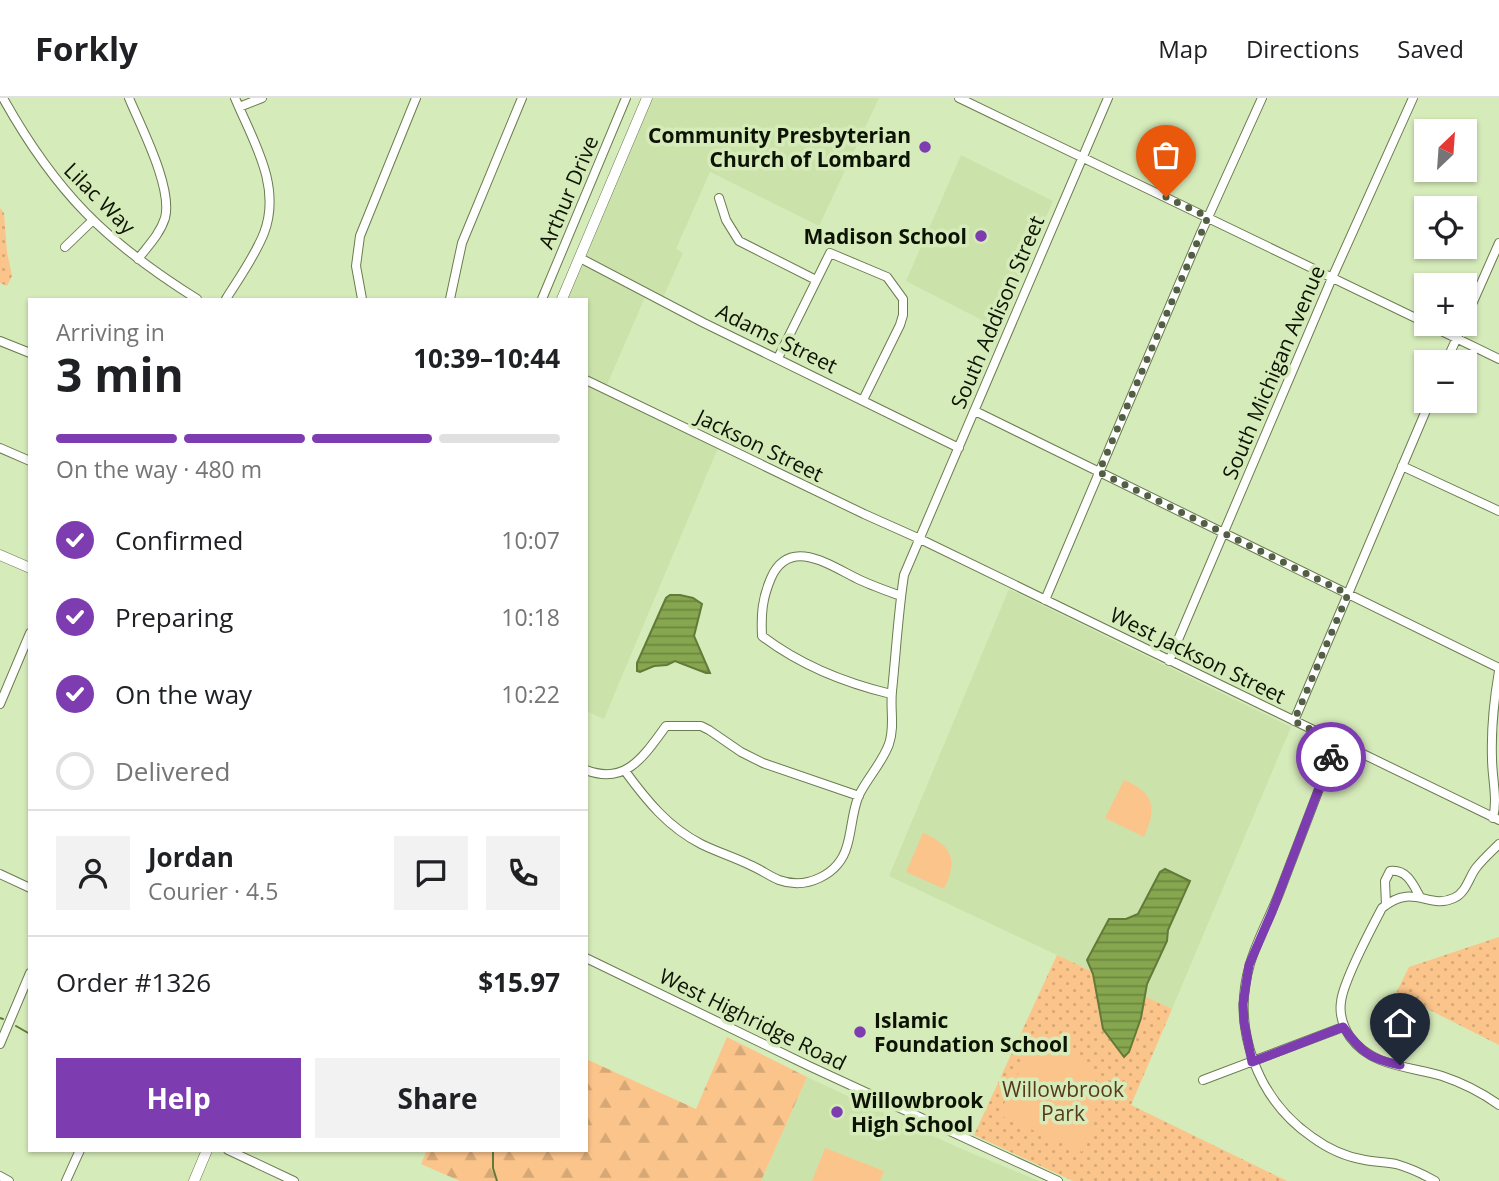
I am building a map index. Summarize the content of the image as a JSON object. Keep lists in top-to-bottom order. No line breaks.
{"streets":{"street":["Arthur Drive","Lilac Way","South Addison Street","Adams Street","South Michigan Avenue","Jackson Street","West Jackson Street","West Highridge Road"]},"crossings":[["South Addison Street","Adams Street"],["South Addison Street","Jackson Street"],["South Addison Street","West Jackson Street"],["South Michigan Avenue","West Jackson Street"],["Jackson Street","West Jackson Street"]],"parks":["Willowbrook Park"],"places":["Community Presbyterian Church of Lombard","Madison School","Islamic Foundation School","Willowbrook High School"],"north":"top right","page":{"header":"Forkly","nav":["Map","Directions","Saved"],"map_buttons":["+","−"],"heading":["3 min","Arriving in","10:39–10:44"],"panel":["Jordan","Courier · 4.5","Order #1326","$15.97"],"bar":"On the way · 480 m","list":[["Confirmed","10:07"],["Preparing","10:18"],["On the way","10:22"],"Delivered"],"buttons":["Help","Share"]}}
